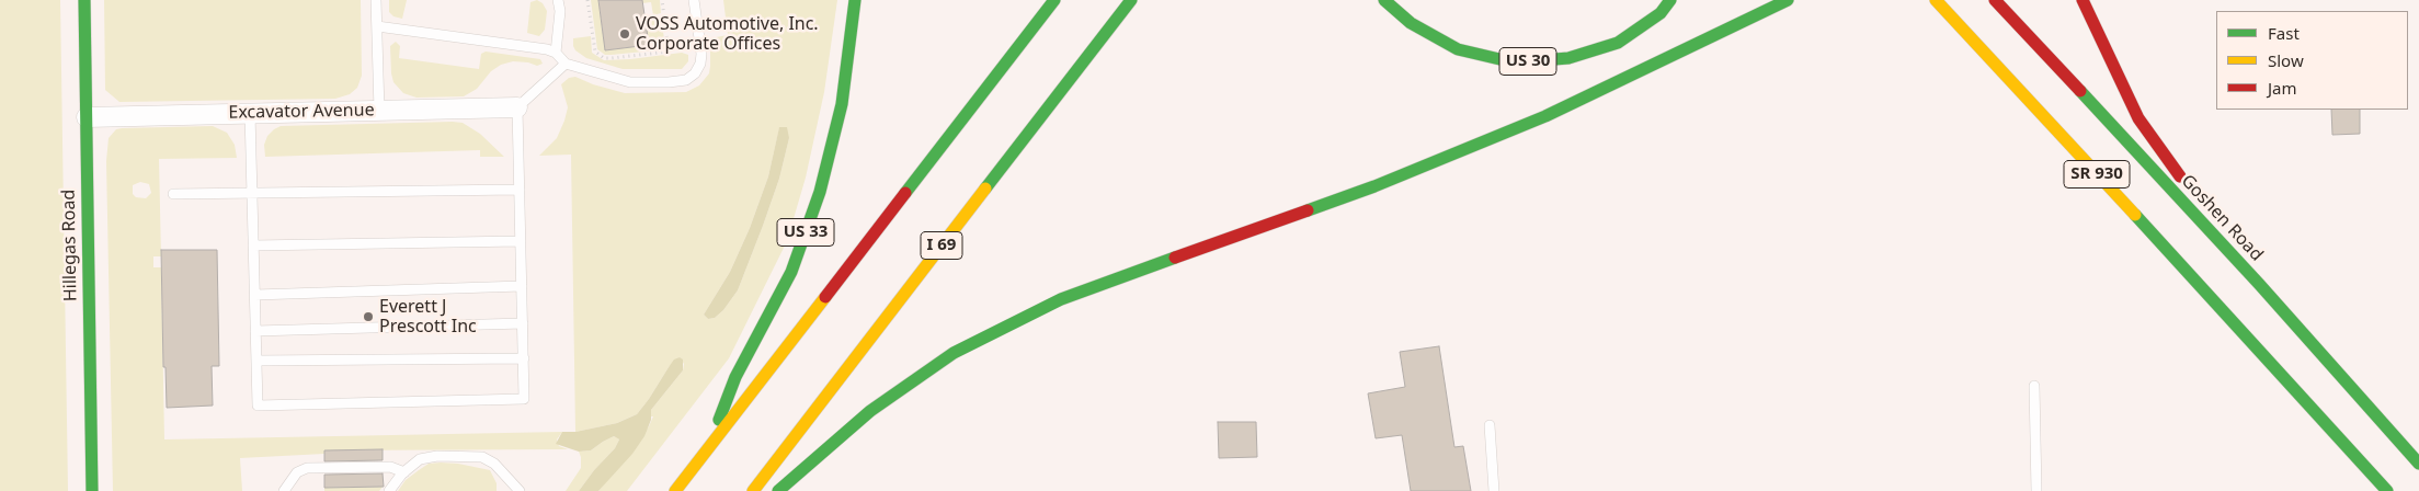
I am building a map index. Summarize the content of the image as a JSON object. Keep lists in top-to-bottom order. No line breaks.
{"streets":{"main road":["US 30","SR 930","Goshen Road","US 33","Hillegas Road","I 69"],"street":["Excavator Avenue"]},"crossings":[["Excavator Avenue","Hillegas Road"]],"places":["VOSS Automotive, Inc. Corporate Offices","Everett J Prescott Inc"],"legend":["Fast","Slow","Jam"]}
